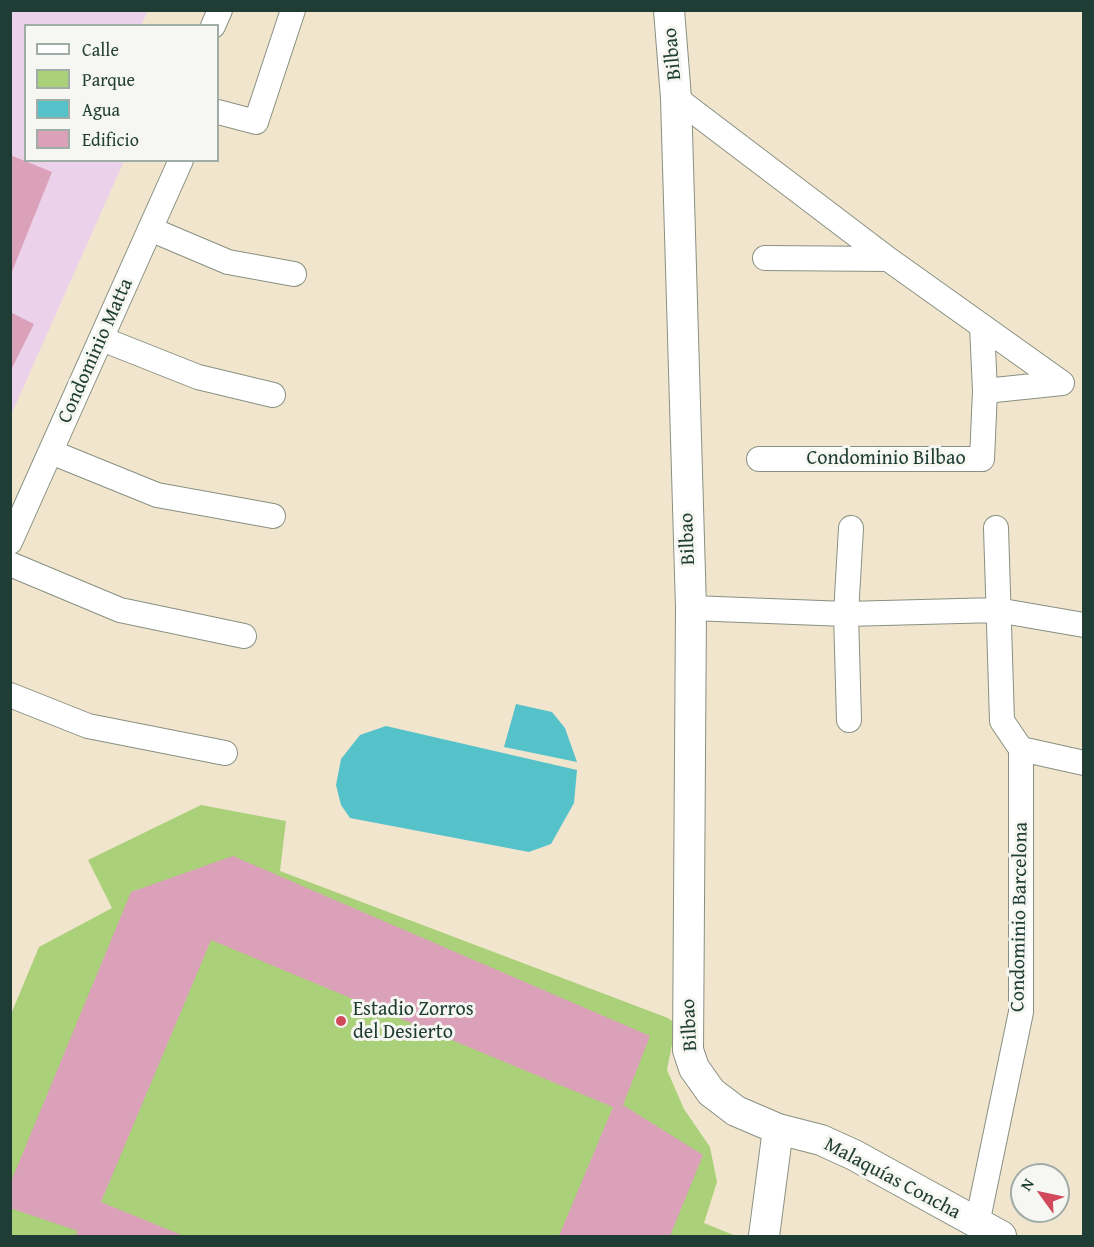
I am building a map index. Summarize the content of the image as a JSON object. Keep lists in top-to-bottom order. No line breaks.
{"streets":{"street":["Bilbao","Condominio Matta","Condominio Bilbao","Condominio Barcelona","Malaquías Concha"]},"crossings":[["Bilbao","Malaquías Concha"],["Condominio Barcelona","Malaquías Concha"]],"places":["Estadio Zorros del Desierto"],"legend":["Calle","Parque","Agua","Edificio"],"north":"top left"}
